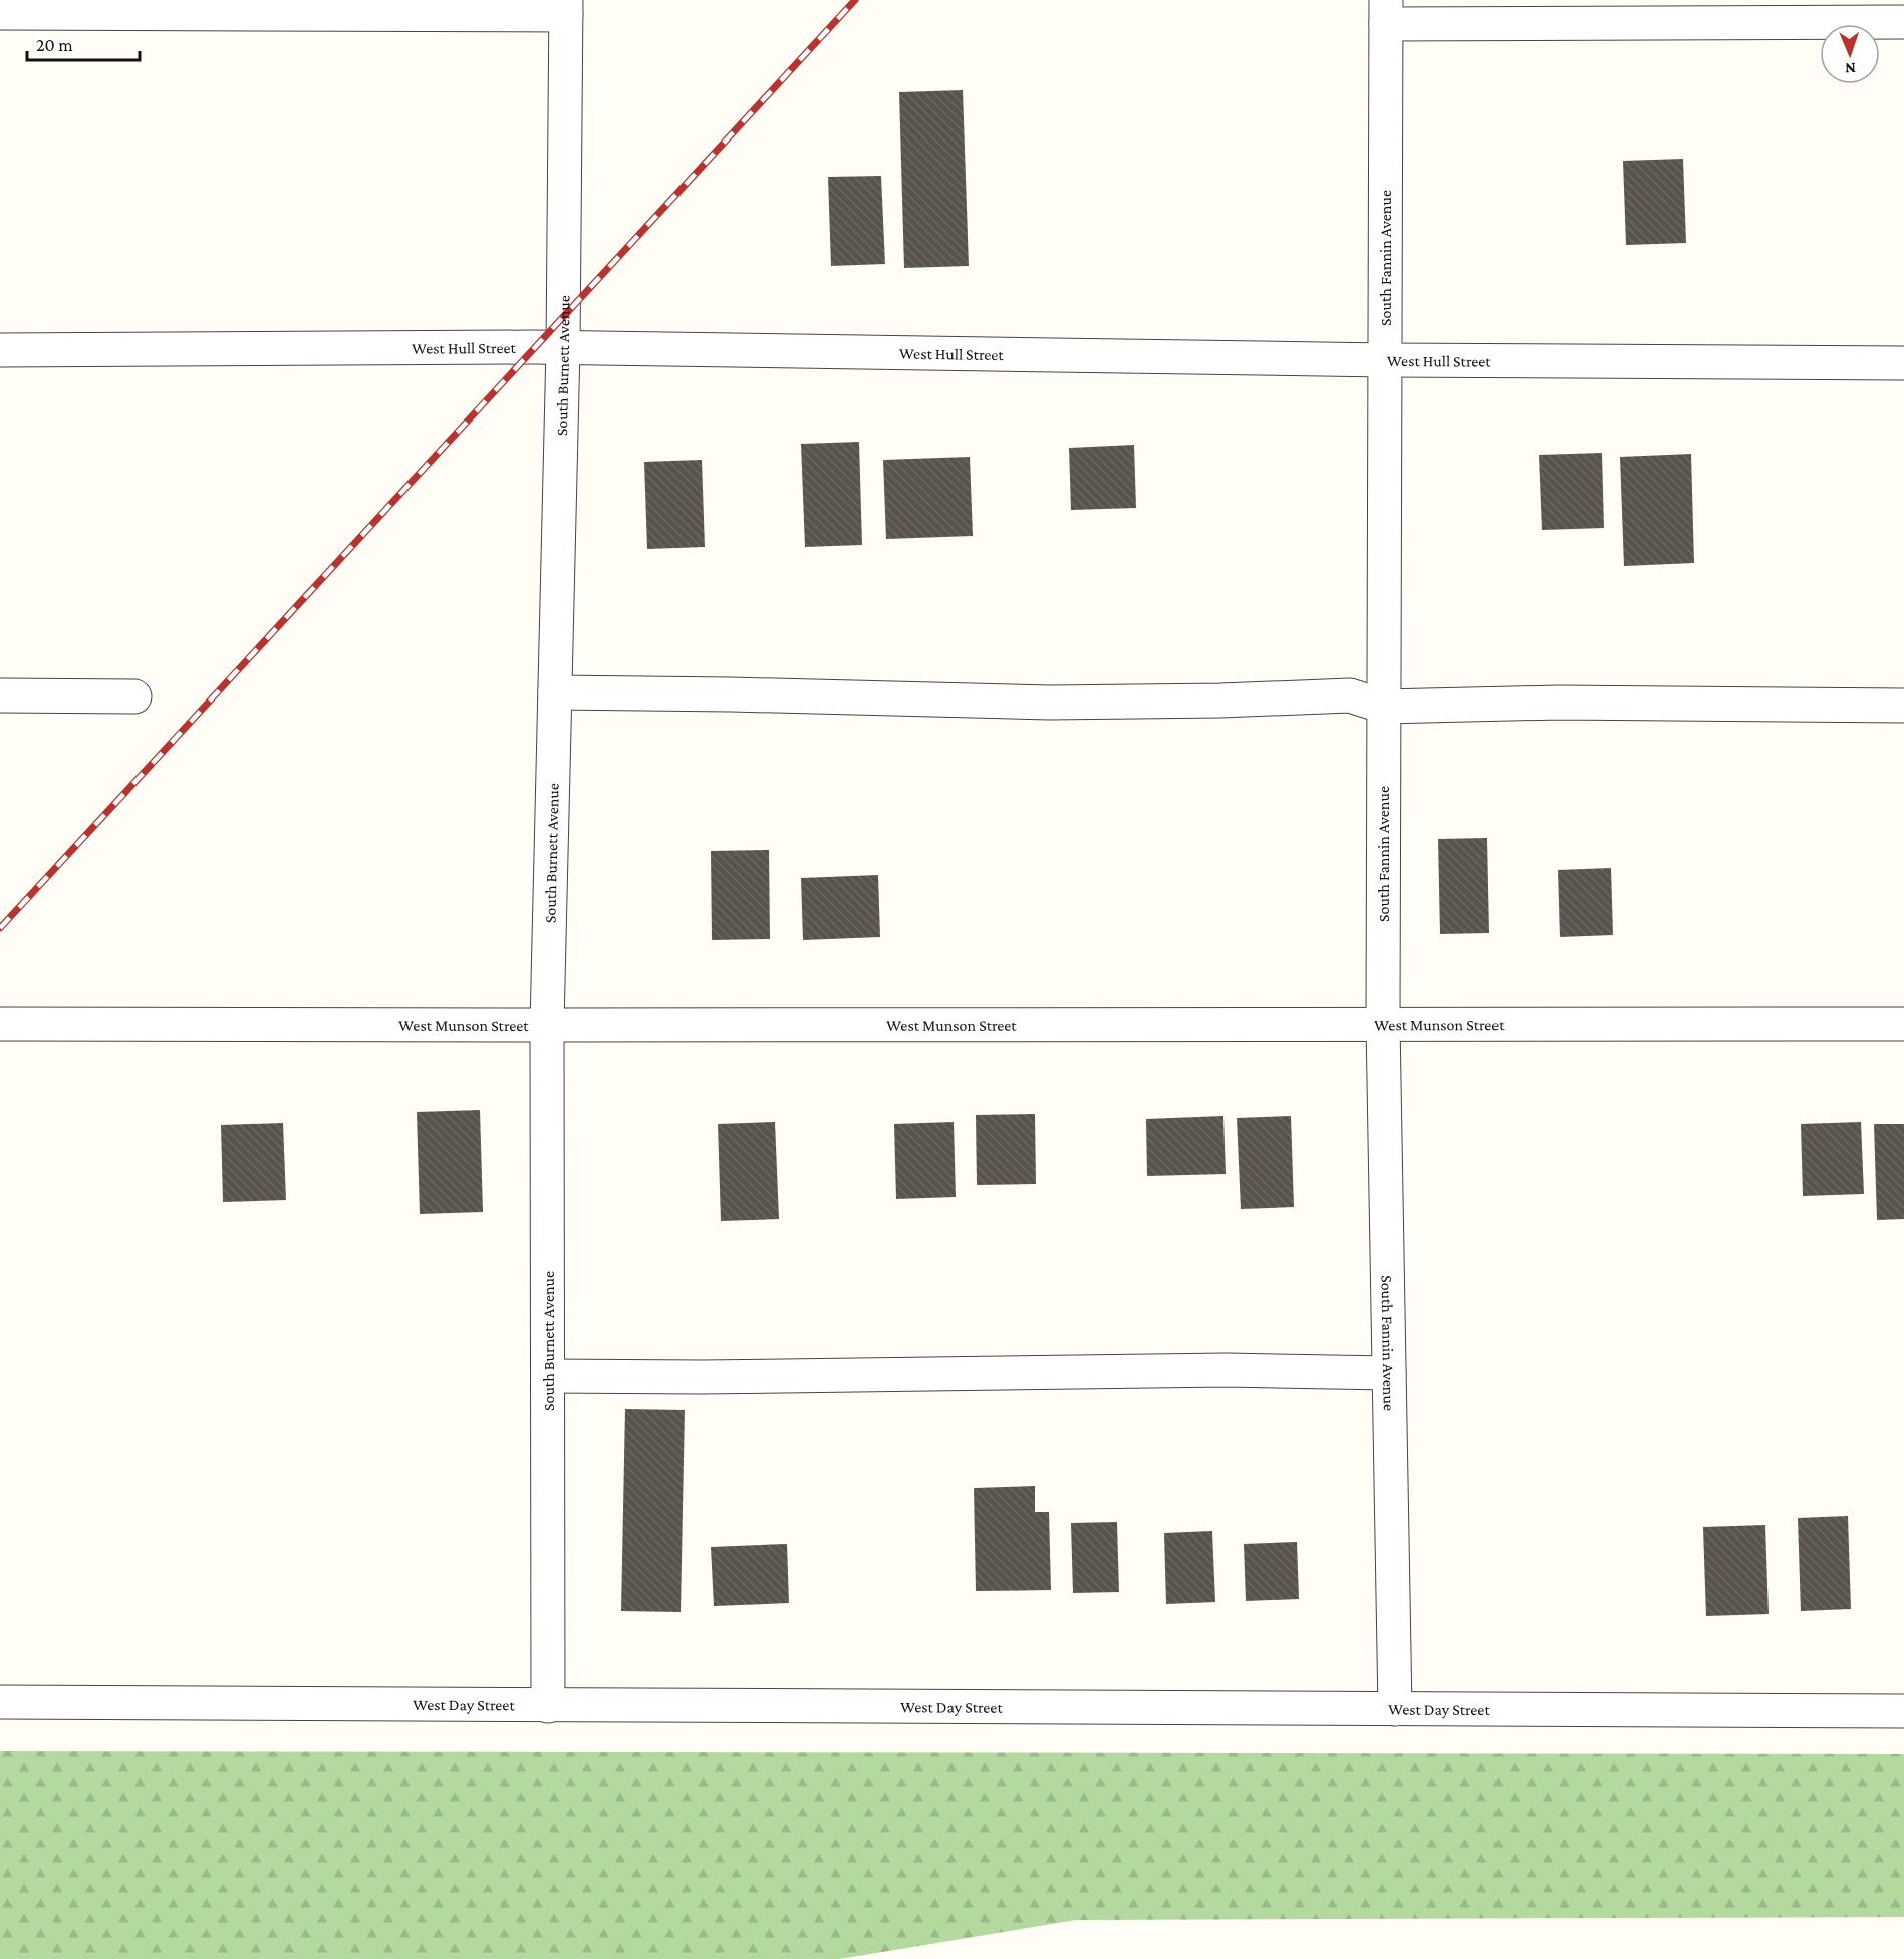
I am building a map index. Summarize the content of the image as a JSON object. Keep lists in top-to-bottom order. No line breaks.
{"streets":{"street":["South Fannin Avenue","West Hull Street","South Burnett Avenue","West Munson Street","West Day Street"]},"crossings":[["South Fannin Avenue","West Hull Street"],["South Fannin Avenue","West Munson Street"],["South Fannin Avenue","West Day Street"],["West Hull Street","South Burnett Avenue"],["South Burnett Avenue","West Munson Street"],["South Burnett Avenue","West Day Street"]],"scale_bar":"20 m","north":"bottom"}
